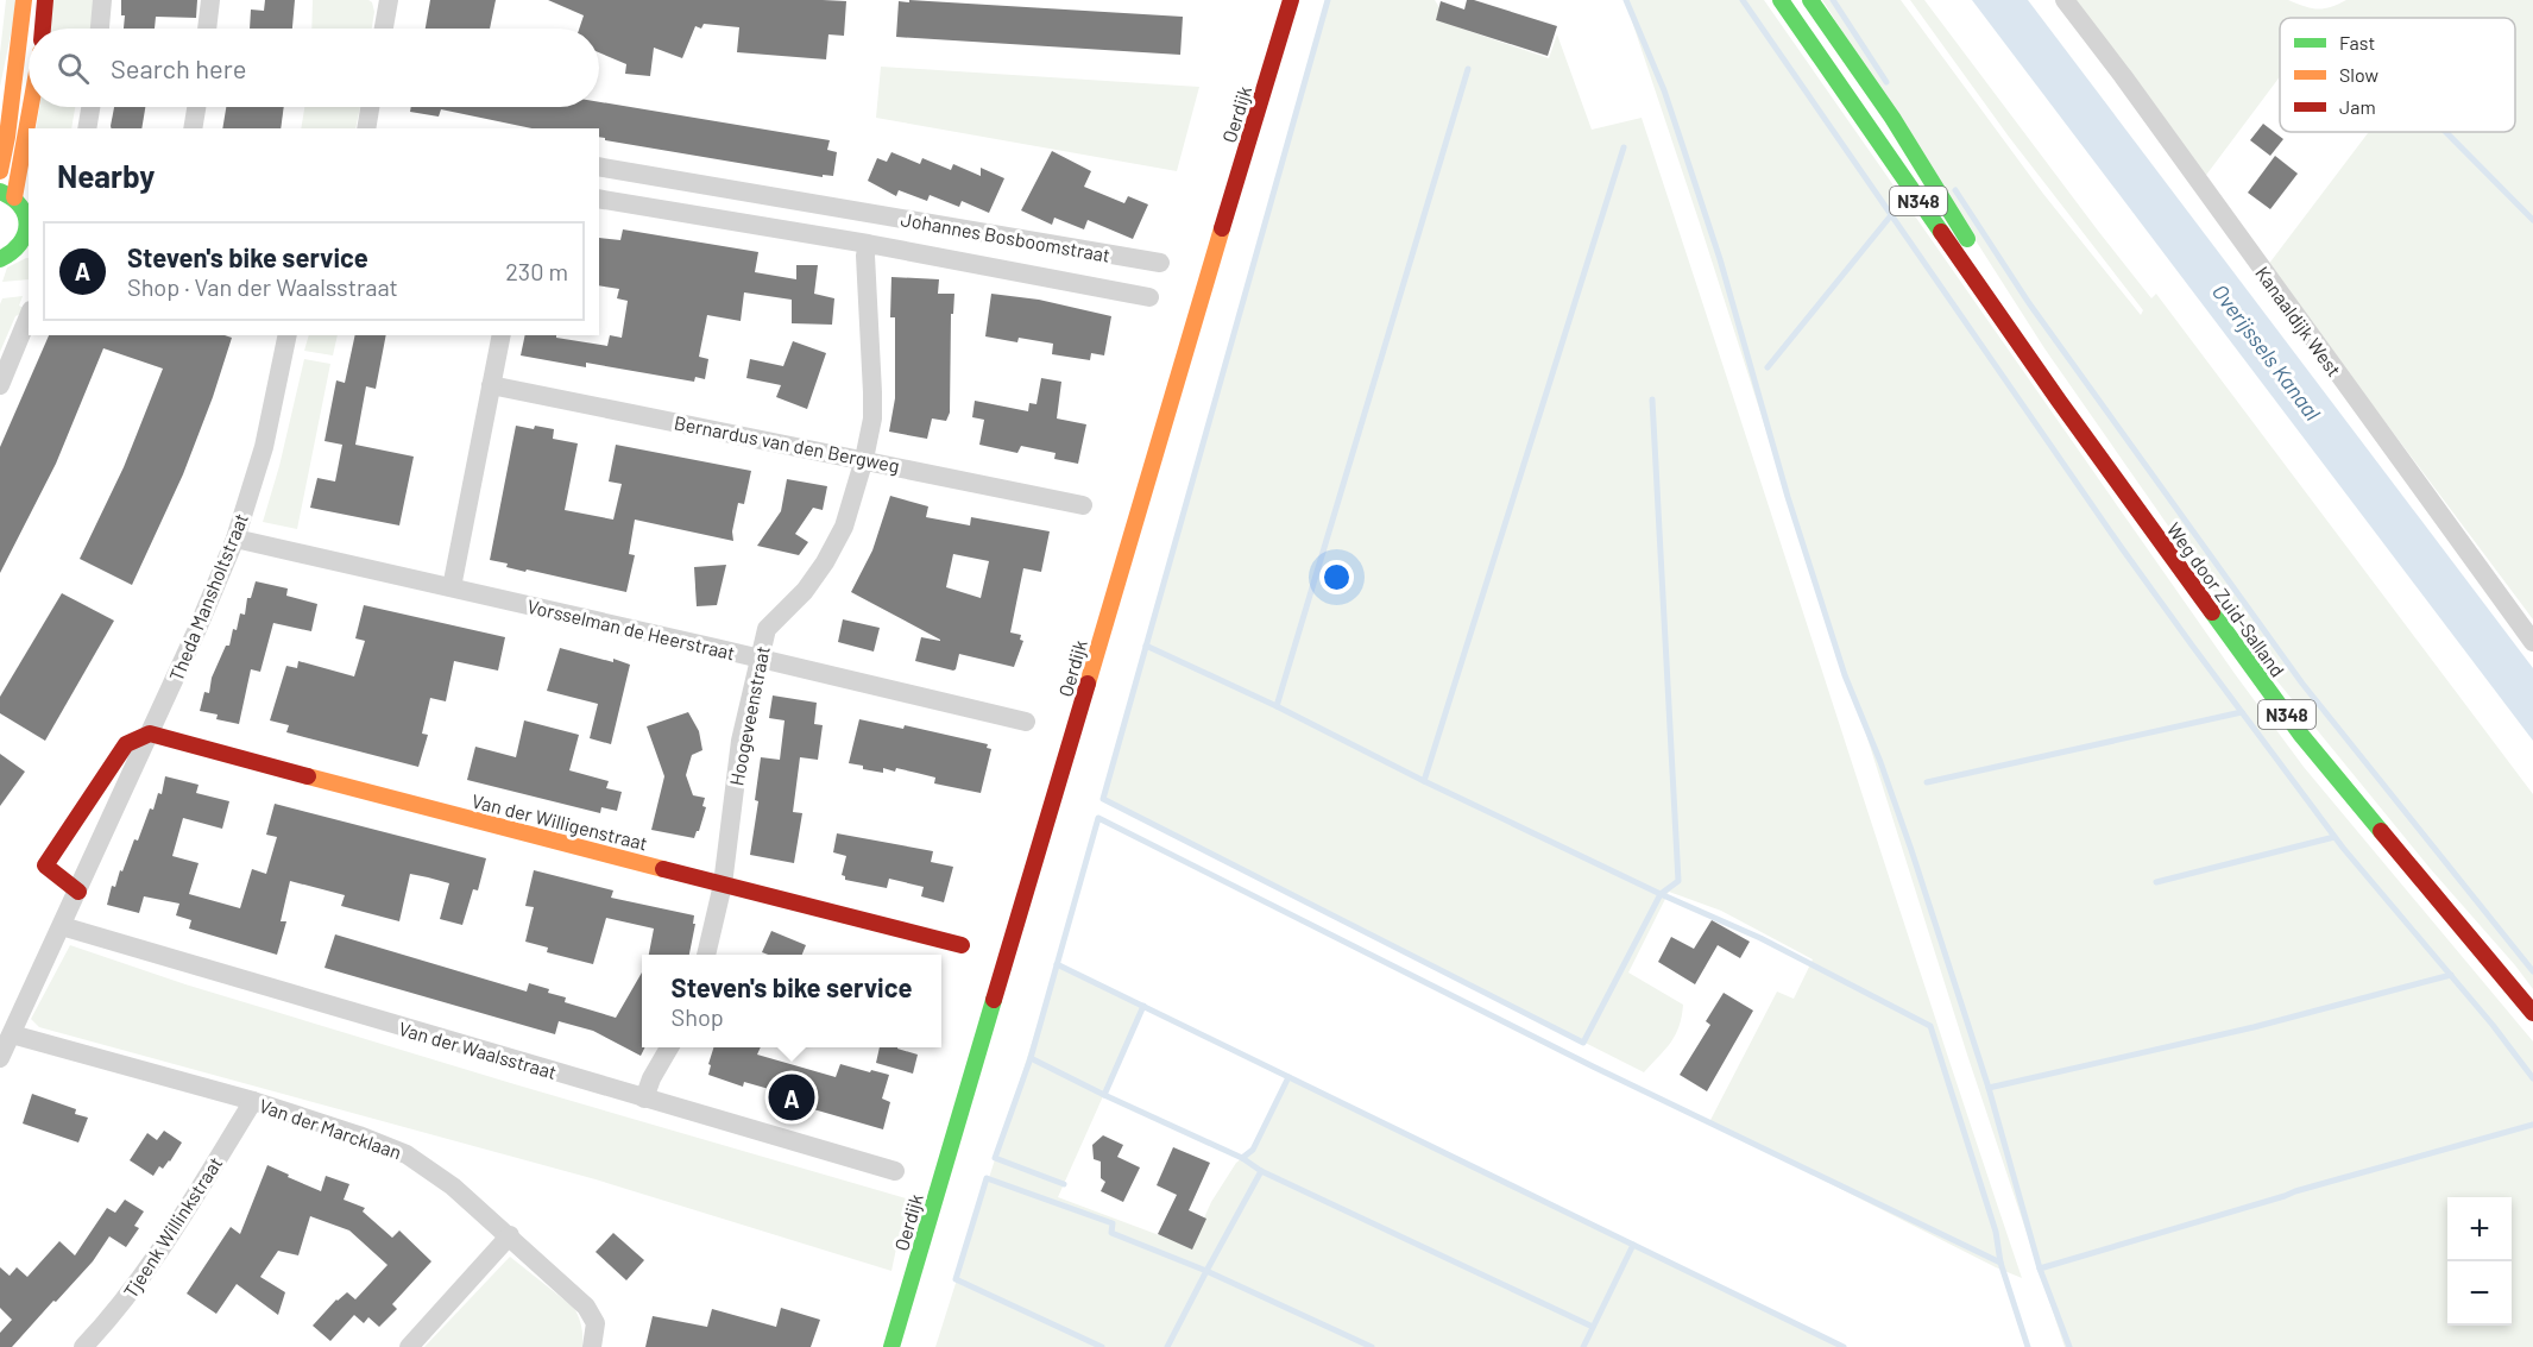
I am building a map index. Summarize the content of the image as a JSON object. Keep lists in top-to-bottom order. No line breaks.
{"streets":{"street":["Oerdijk","N348","Johannes Bosboomstraat","Kanaaldijk West","Bernardus van den Bergweg","Theda Mansholtstraat","Weg door Zuid-Salland","Vorsselman de Heerstraat","Hoogeveenstraat","Van der Willigenstraat","Van der Waalsstraat","Van der Marcklaan","Tjeenk Willinkstraat"]},"crossings":[["Johannes Bosboomstraat","Hoogeveenstraat"],["Bernardus van den Bergweg","Hoogeveenstraat"],["Theda Mansholtstraat","Vorsselman de Heerstraat"],["Theda Mansholtstraat","Van der Willigenstraat"],["Theda Mansholtstraat","Van der Waalsstraat"],["Theda Mansholtstraat","Van der Marcklaan"],["Vorsselman de Heerstraat","Hoogeveenstraat"],["Hoogeveenstraat","Van der Willigenstraat"],["Van der Marcklaan","Tjeenk Willinkstraat"]],"water":["Overijssels Kanaal"],"legend":["Fast","Slow","Jam"],"page":{"search":"Search here","heading":"Nearby","list":[{"mark":"A","name":"Steven's bike service","note":"Shop · Van der Waalsstraat","value":"230 m"}],"popup":["Steven's bike service","Shop"],"pins":"A","map_buttons":["+","−"]}}
